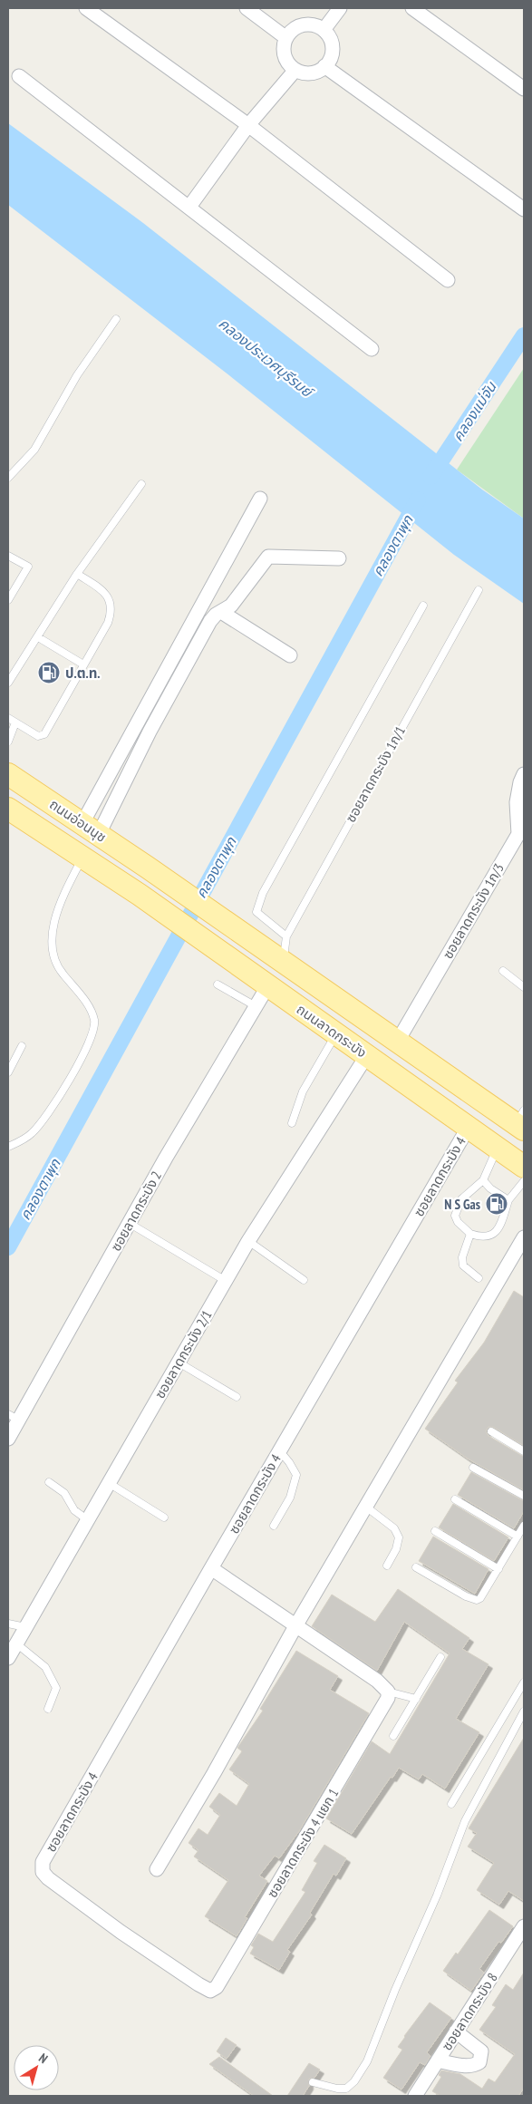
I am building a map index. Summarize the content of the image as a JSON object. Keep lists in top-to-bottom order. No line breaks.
{"streets":{"main road":["ถนนอ่อนนุช","ถนนลาดกระบัง"],"street":["ซอยลาดกระบัง 1ก/3","ซอยลาดกระบัง 4","ซอยลาดกระบัง 2","ซอยลาดกระบัง 2/1","ซอยลาดกระบัง 4 แยก 1","ซอยลาดกระบัง 8"],"lane":["ซอยลาดกระบัง 1ก/1"]},"crossings":[["ซอยลาดกระบัง 1ก/1","ถนนอ่อนนุช"],["ถนนอ่อนนุช","ถนนลาดกระบัง"],["ถนนลาดกระบัง","ซอยลาดกระบัง 4"],["ถนนลาดกระบัง","ซอยลาดกระบัง 2"],["ถนนลาดกระบัง","ซอยลาดกระบัง 2/1"],["ซอยลาดกระบัง 4","ซอยลาดกระบัง 4 แยก 1"]],"water":["คลองประเวศบุรีรมย์","คลองแม่จัน","คลองตาพุก"],"places":{"fuel station":["ป.ต.ท.","N S Gas"]},"north":"top right"}
